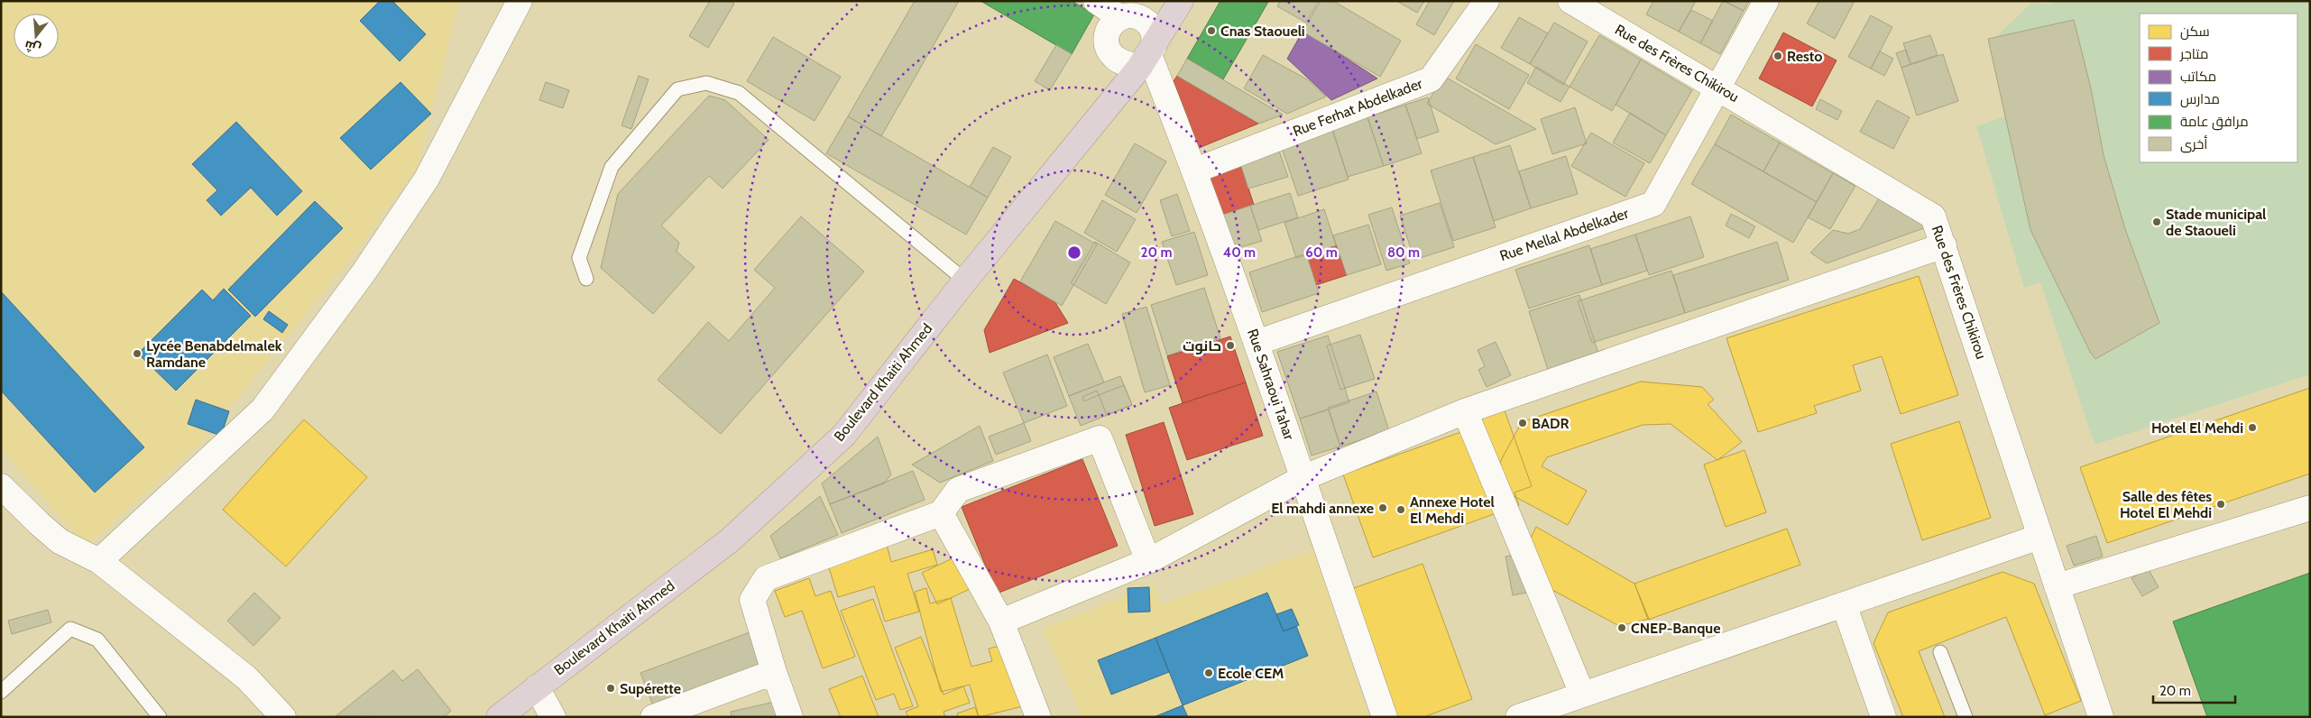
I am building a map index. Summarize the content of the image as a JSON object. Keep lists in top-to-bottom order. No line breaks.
{"streets":{"highway":["Boulevard Khaiti Ahmed"],"street":["Rue des Frères Chikirou","Rue Ferhat Abdelkader","Rue Mellal Abdelkader","Rue Sahraoui Tahar"]},"crossings":[["Rue des Frères Chikirou","Rue Mellal Abdelkader"],["Rue Ferhat Abdelkader","Rue Sahraoui Tahar"],["Rue Mellal Abdelkader","Rue Sahraoui Tahar"],["Boulevard Khaiti Ahmed","Rue Sahraoui Tahar"]],"places":["Cnas Staoueli","Resto","Stade municipal de Staoueli","حانوت","Lycée Benabdelmalek Ramdane","BADR","Hotel El Mehdi","Salle des fêtes Hotel El Mehdi","El mahdi annexe","Annexe Hotel El Mehdi","CNEP-Banque","Ecole CEM","Supérette"],"legend":["سكن","متاجر","مكاتب","مدارس","مرافق عامة","أخرى"],"scale_bar":"20 m","north":"bottom","rings":["20 m","40 m","60 m","80 m"]}
